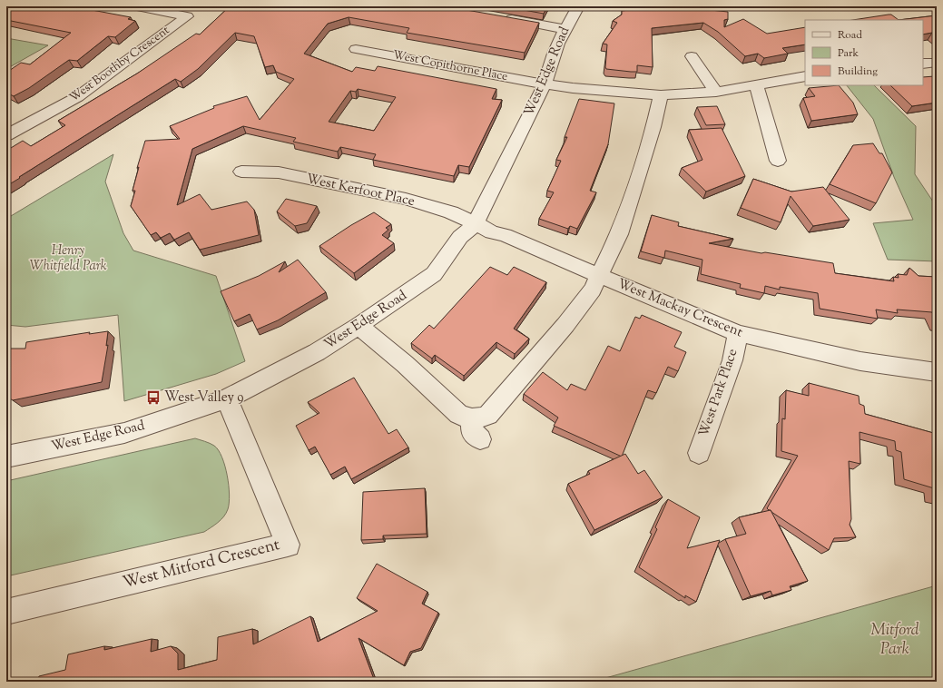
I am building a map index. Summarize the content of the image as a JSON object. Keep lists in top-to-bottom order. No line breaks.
{"streets":{"street":["West Boothby Crescent","West Copithorne Place","West Edge Road","West Kerfoot Place","West Mackay Crescent","West Park Place","West Mitford Crescent"]},"crossings":[["West Copithorne Place","West Edge Road"],["West Edge Road","West Kerfoot Place"],["West Edge Road","West Mackay Crescent"],["West Edge Road","West Mitford Crescent"],["West Kerfoot Place","West Mackay Crescent"],["West Mackay Crescent","West Park Place"]],"parks":["Henry Whitfield Park","Mitford Park"],"places":{"bus stop":["West Valley 9"]},"legend":["Road","Park","Building"]}
